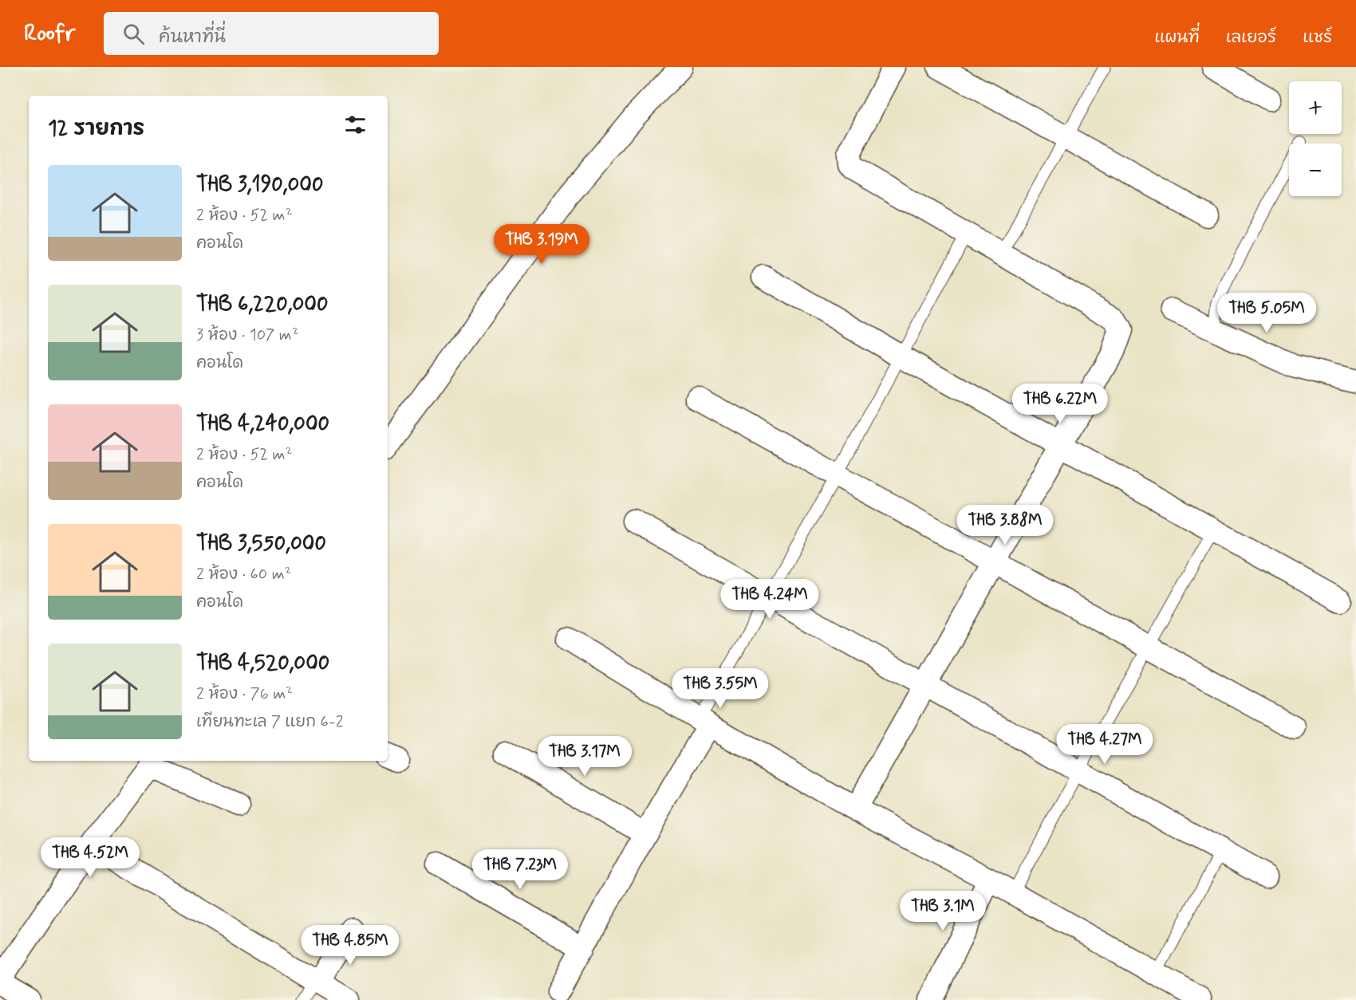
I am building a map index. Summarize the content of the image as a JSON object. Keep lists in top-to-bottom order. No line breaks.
{"page":{"header":"Roofr","search":"ค้นหาที่นี่","nav":["แผนที่","เลเยอร์","แชร์"],"map_buttons":["+","−"],"heading":"12 รายการ","list":[{"name":"THB 3,190,000","note":"2 ห้อง · 52 m² · คอนโด"},{"name":"THB 6,220,000","note":"3 ห้อง · 107 m² · คอนโด"},{"name":"THB 4,240,000","note":"2 ห้อง · 52 m² · คอนโด"},{"name":"THB 3,550,000","note":"2 ห้อง · 60 m² · คอนโด"},{"name":"THB 4,520,000","note":"2 ห้อง · 76 m² · เทียนทะเล 7 แยก 6-2"}],"price":["THB 3.19M","THB 5.05M","THB 6.22M","THB 3.88M","THB 4.24M","THB 3.55M","THB 4.27M","THB 3.17M","THB 4.52M","THB 7.23M","THB 3.1M","THB 4.85M"]}}
